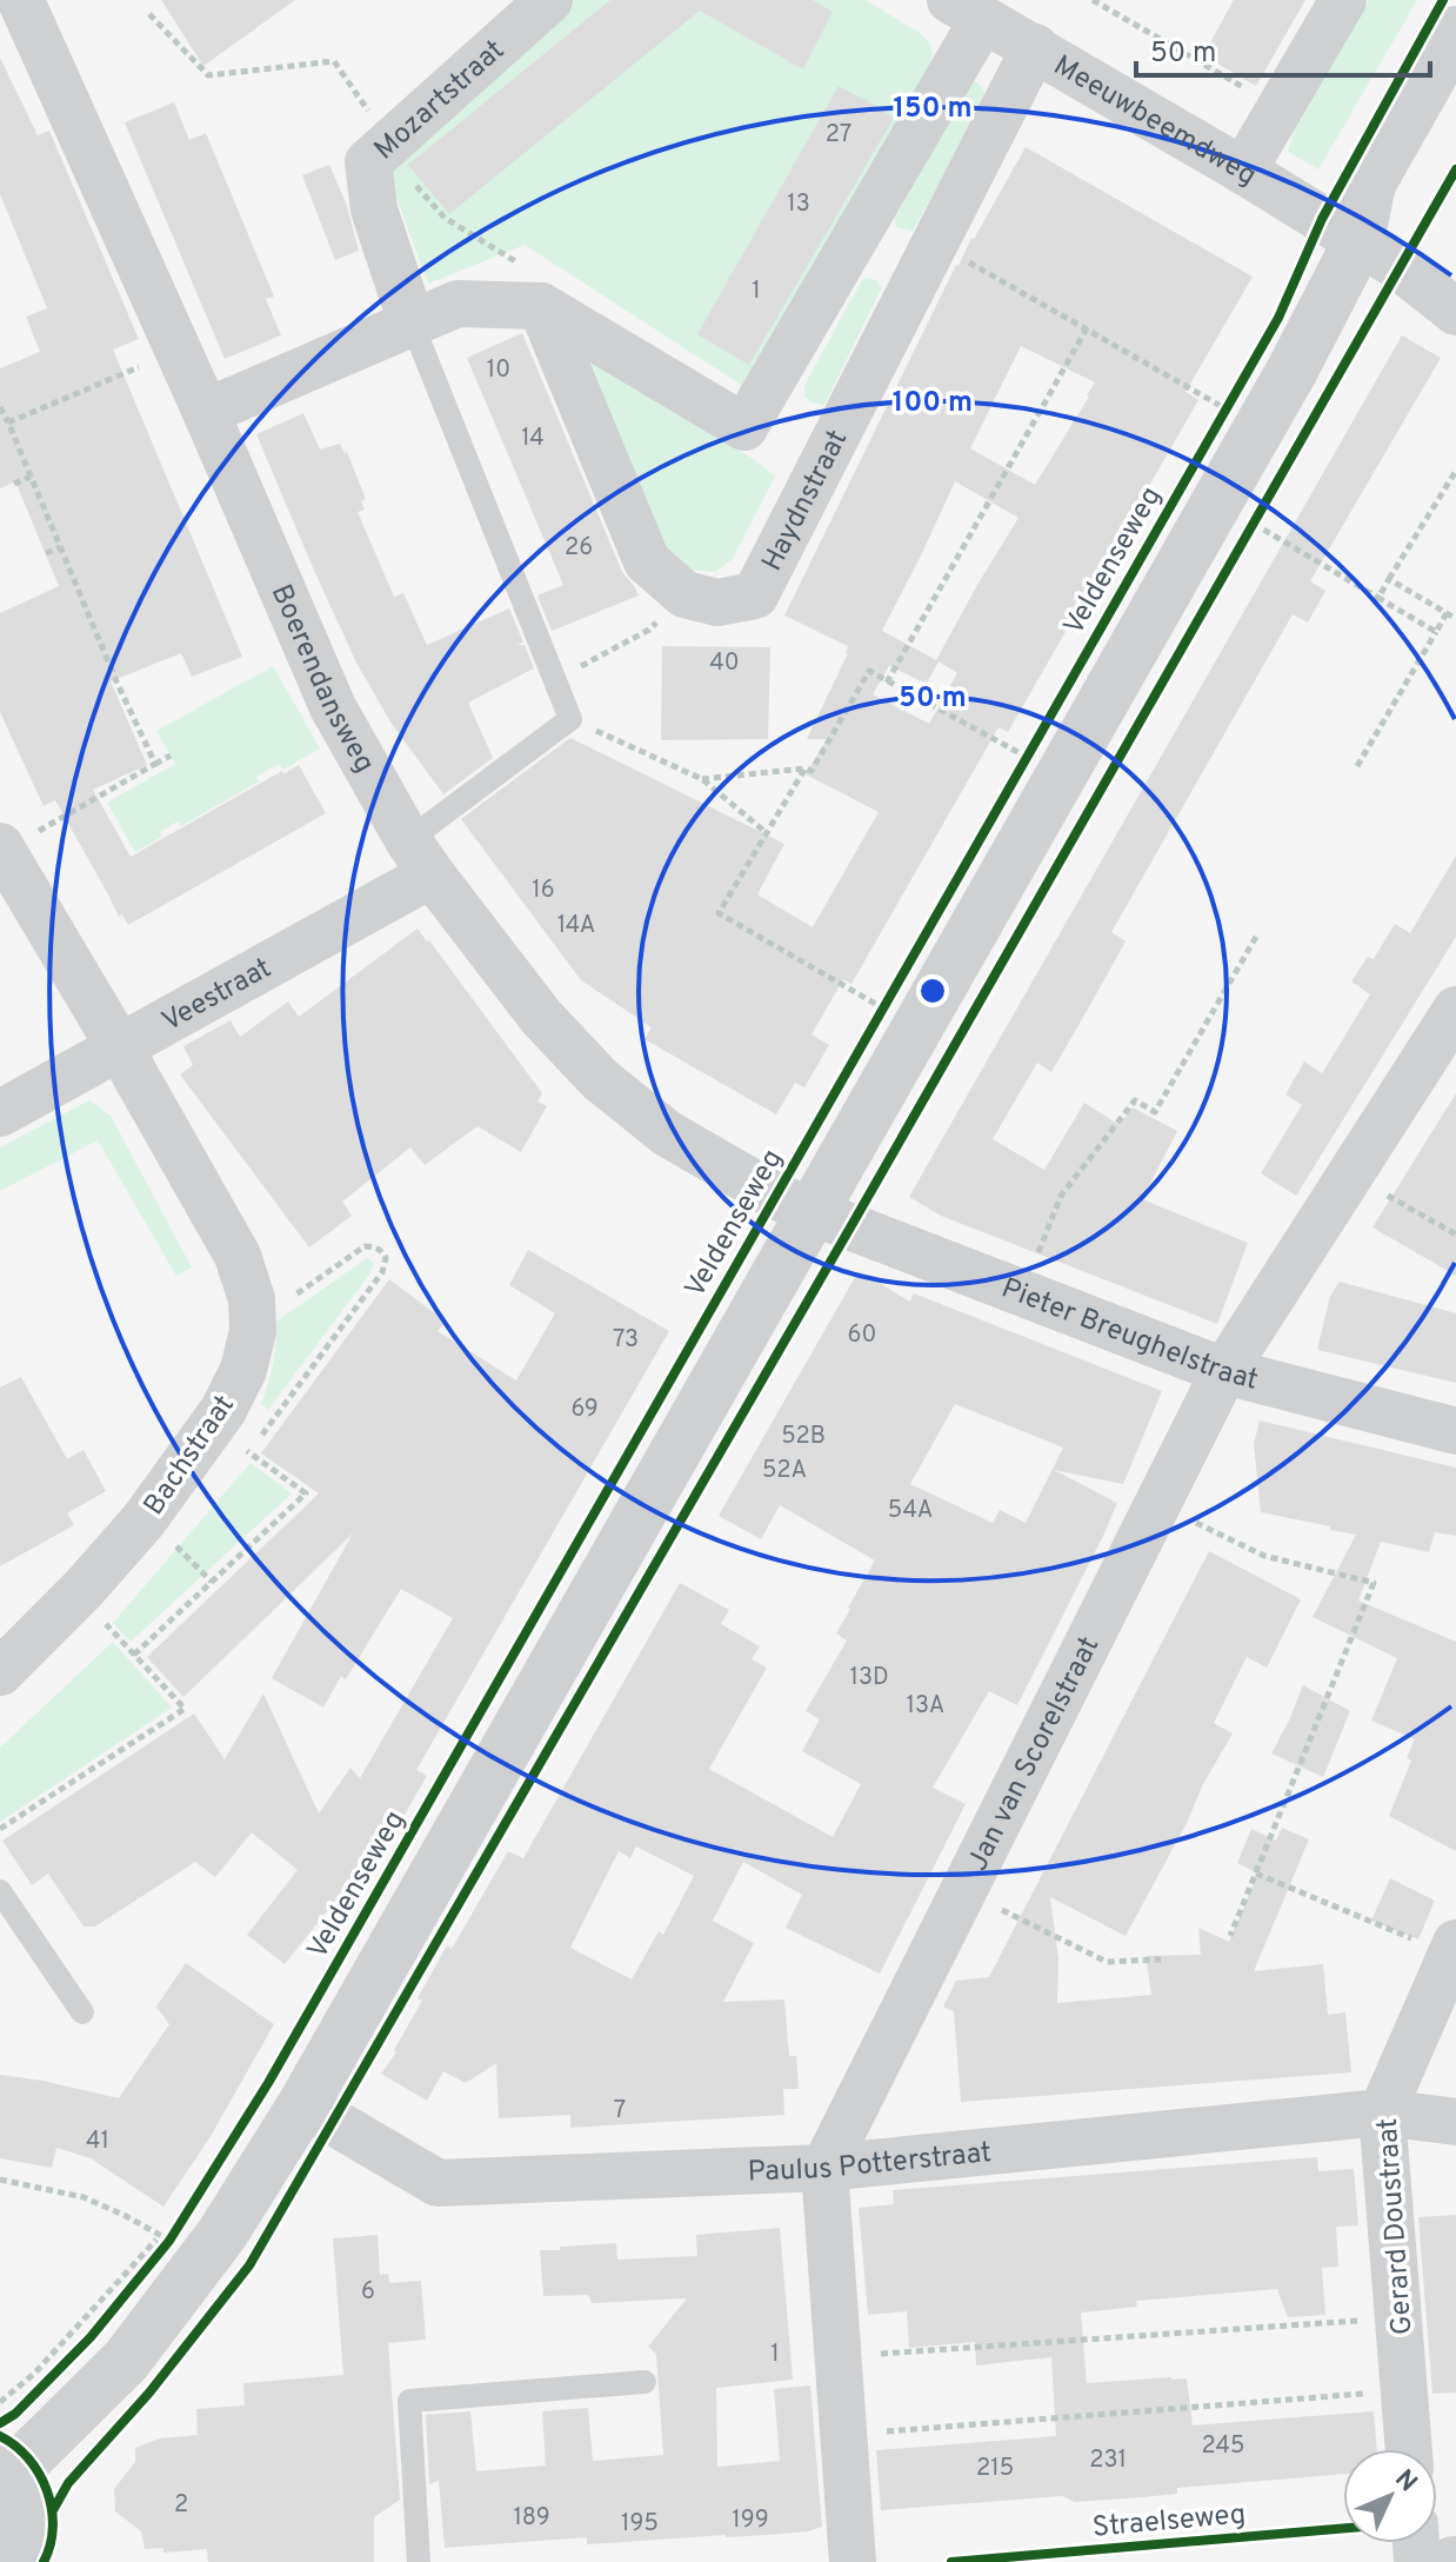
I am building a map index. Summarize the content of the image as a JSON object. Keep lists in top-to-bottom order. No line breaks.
{"streets":{"street":["Mozartstraat","Meeuwbeemdweg","Haydnstraat","Boerendansweg","Veestraat","Pieter Breughelstraat","Bachstraat","Jan van Scorelstraat","Paulus Potterstraat","Gerard Doustraat"],"cycle path":["Veldenseweg","Straelseweg"]},"crossings":[["Meeuwbeemdweg","Haydnstraat"],["Boerendansweg","Veestraat"],["Boerendansweg","Pieter Breughelstraat"],["Veestraat","Bachstraat"],["Pieter Breughelstraat","Jan van Scorelstraat"],["Jan van Scorelstraat","Paulus Potterstraat"],["Paulus Potterstraat","Gerard Doustraat"]],"house_numbers":["27","13","1","10","14","26","40","16","14A","60","73","69","52B","52A","54A","13D","13A","7","41","6","1","245","231","215","2","189","199","195"],"scale_bar":"50 m","north":"top right","rings":["150 m","100 m","50 m"]}
